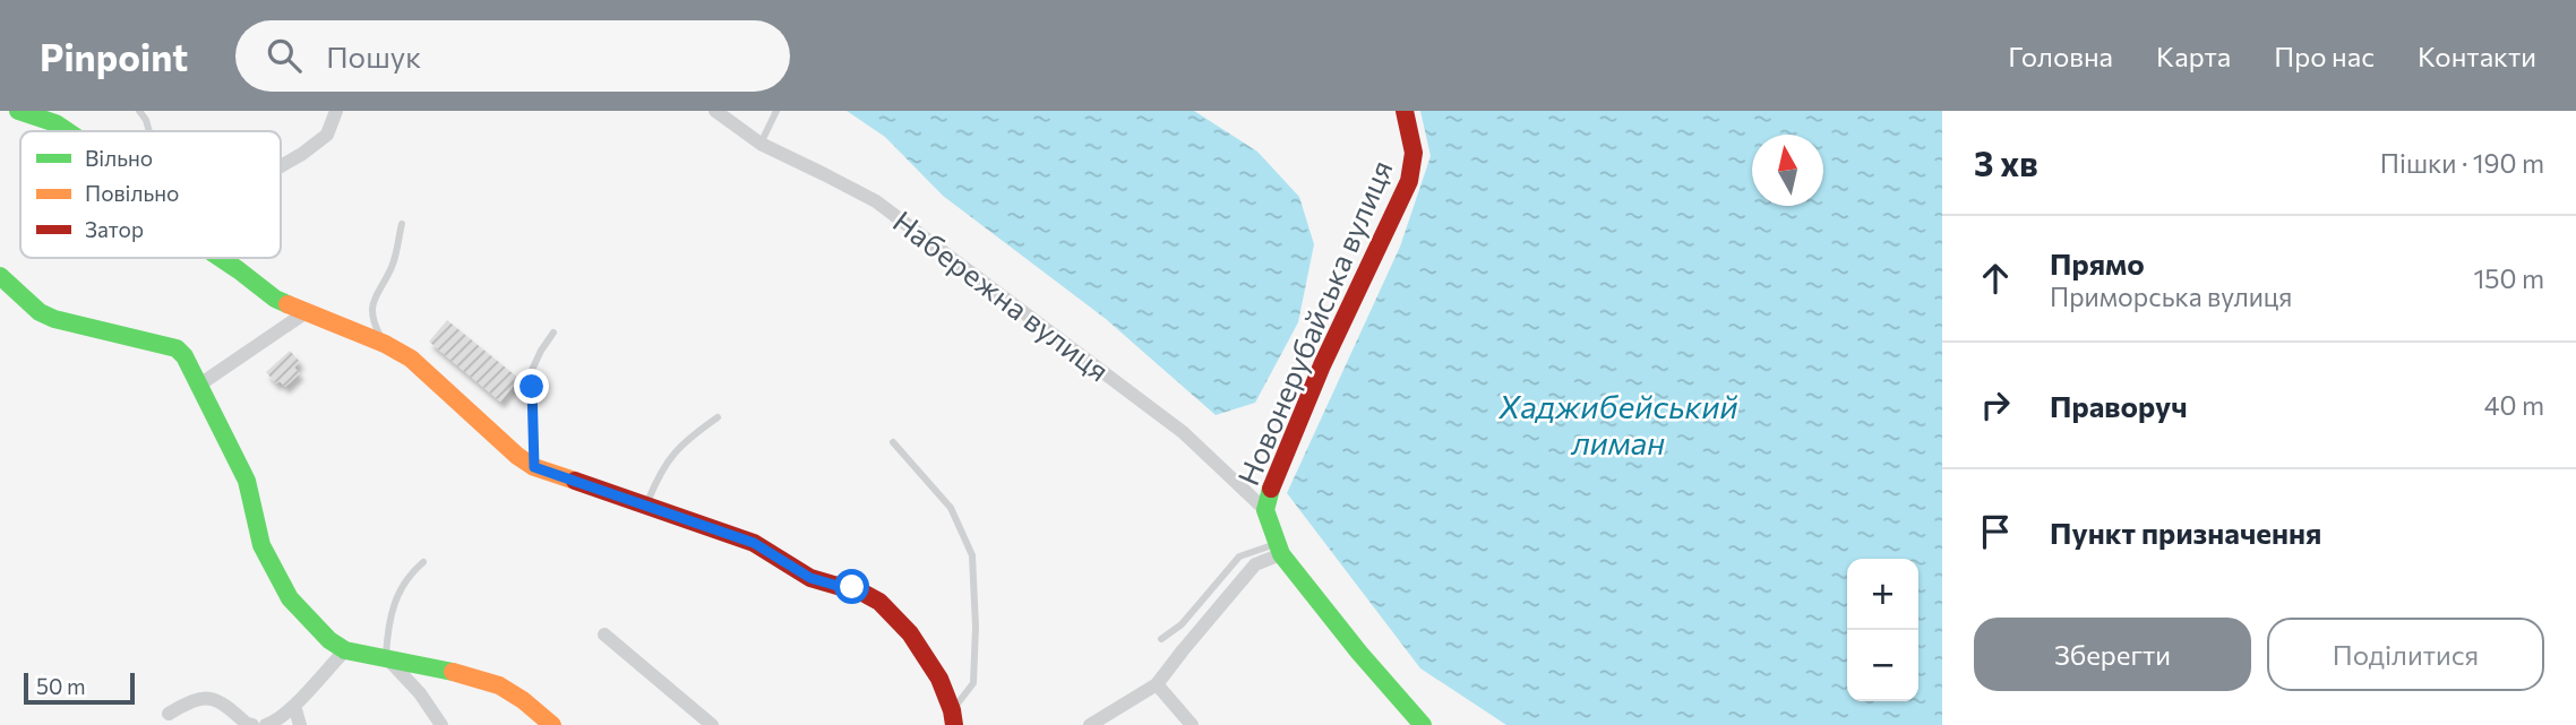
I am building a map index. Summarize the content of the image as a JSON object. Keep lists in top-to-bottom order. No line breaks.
{"streets":{"street":["Набережна вулиця","Новонерубайська вулиця"]},"crossings":[["Набережна вулиця","Новонерубайська вулиця"]],"water":["Хаджибейський лиман"],"legend":["Вільно","Повільно","Затор"],"scale_bar":"50 m","north":"top","page":{"header":"Pinpoint","search":"Пошук","nav":["Головна","Карта","Про нас","Контакти"],"heading":["3 хв","Пішки · 190 m"],"list":[["Прямо","Приморська вулиця","150 m"],["Праворуч","40 m"],"Пункт призначення"],"map_buttons":["+","−"],"buttons":["Зберегти","Поділитися"],"scale":"50 m"}}
